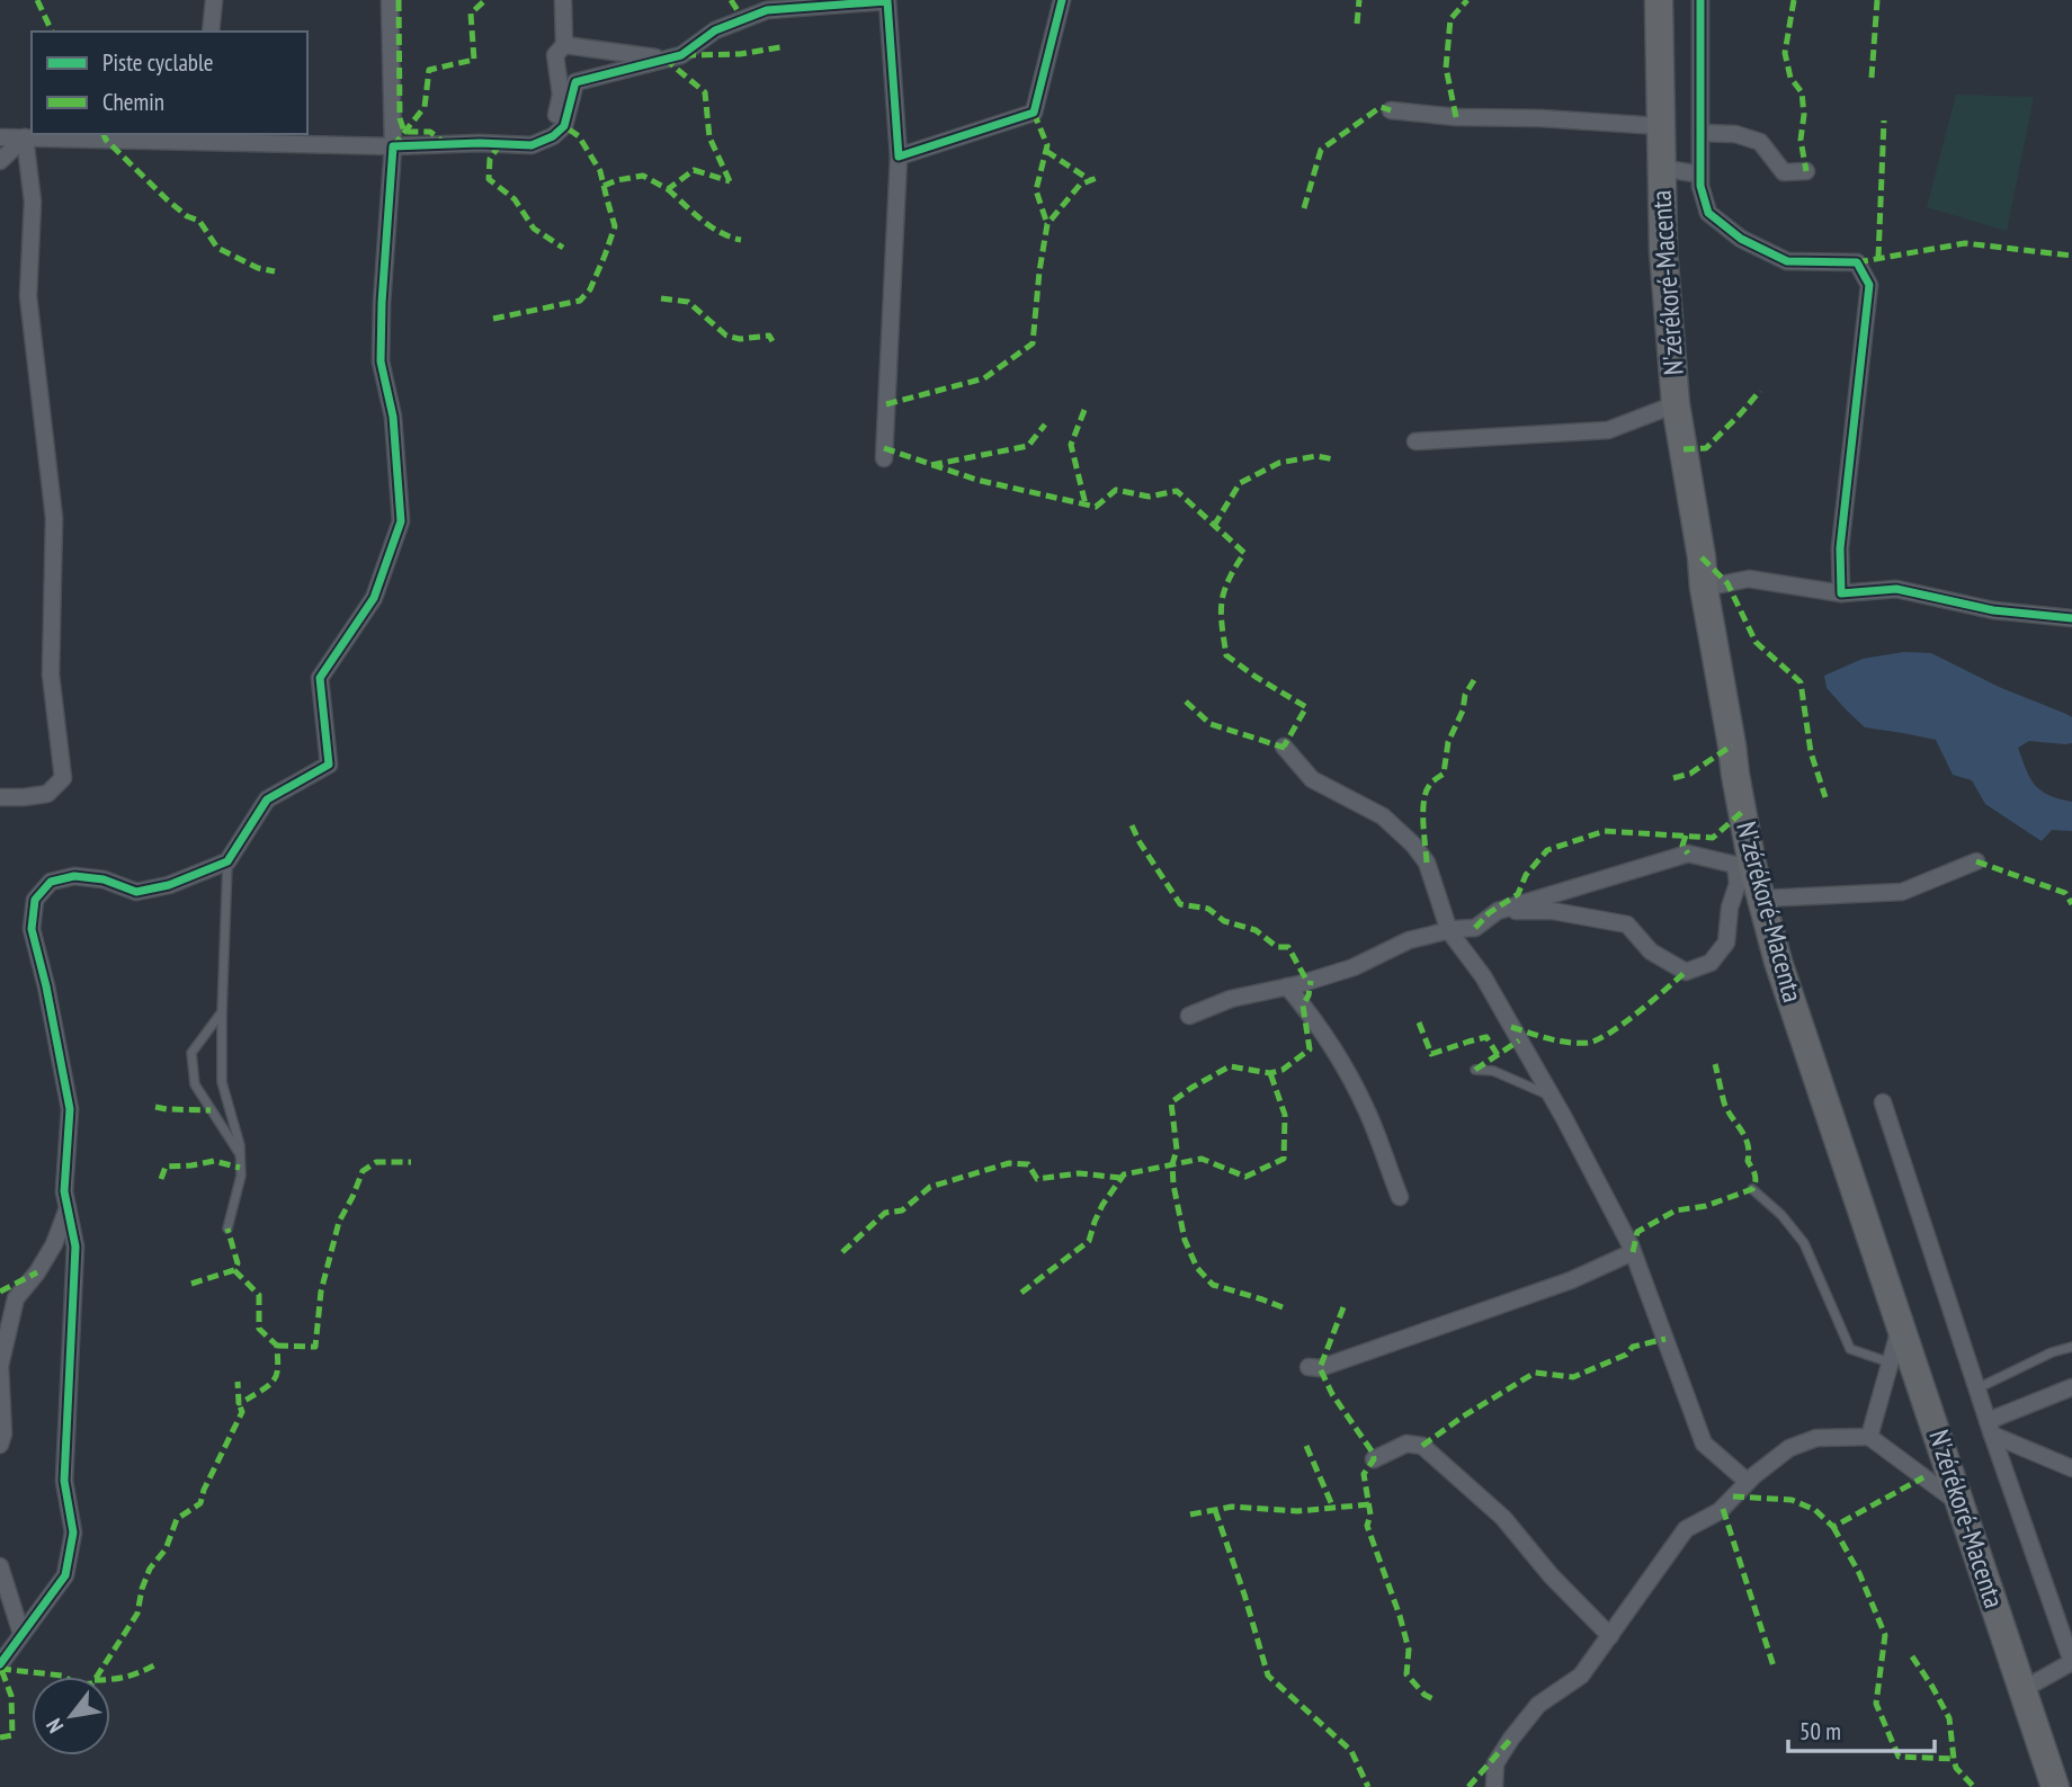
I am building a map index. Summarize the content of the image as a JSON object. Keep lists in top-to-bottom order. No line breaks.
{"streets":{"highway":["N'zérékoré-Macenta"]},"legend":["Piste cyclable","Chemin"],"scale_bar":"50 m","north":"bottom left"}
